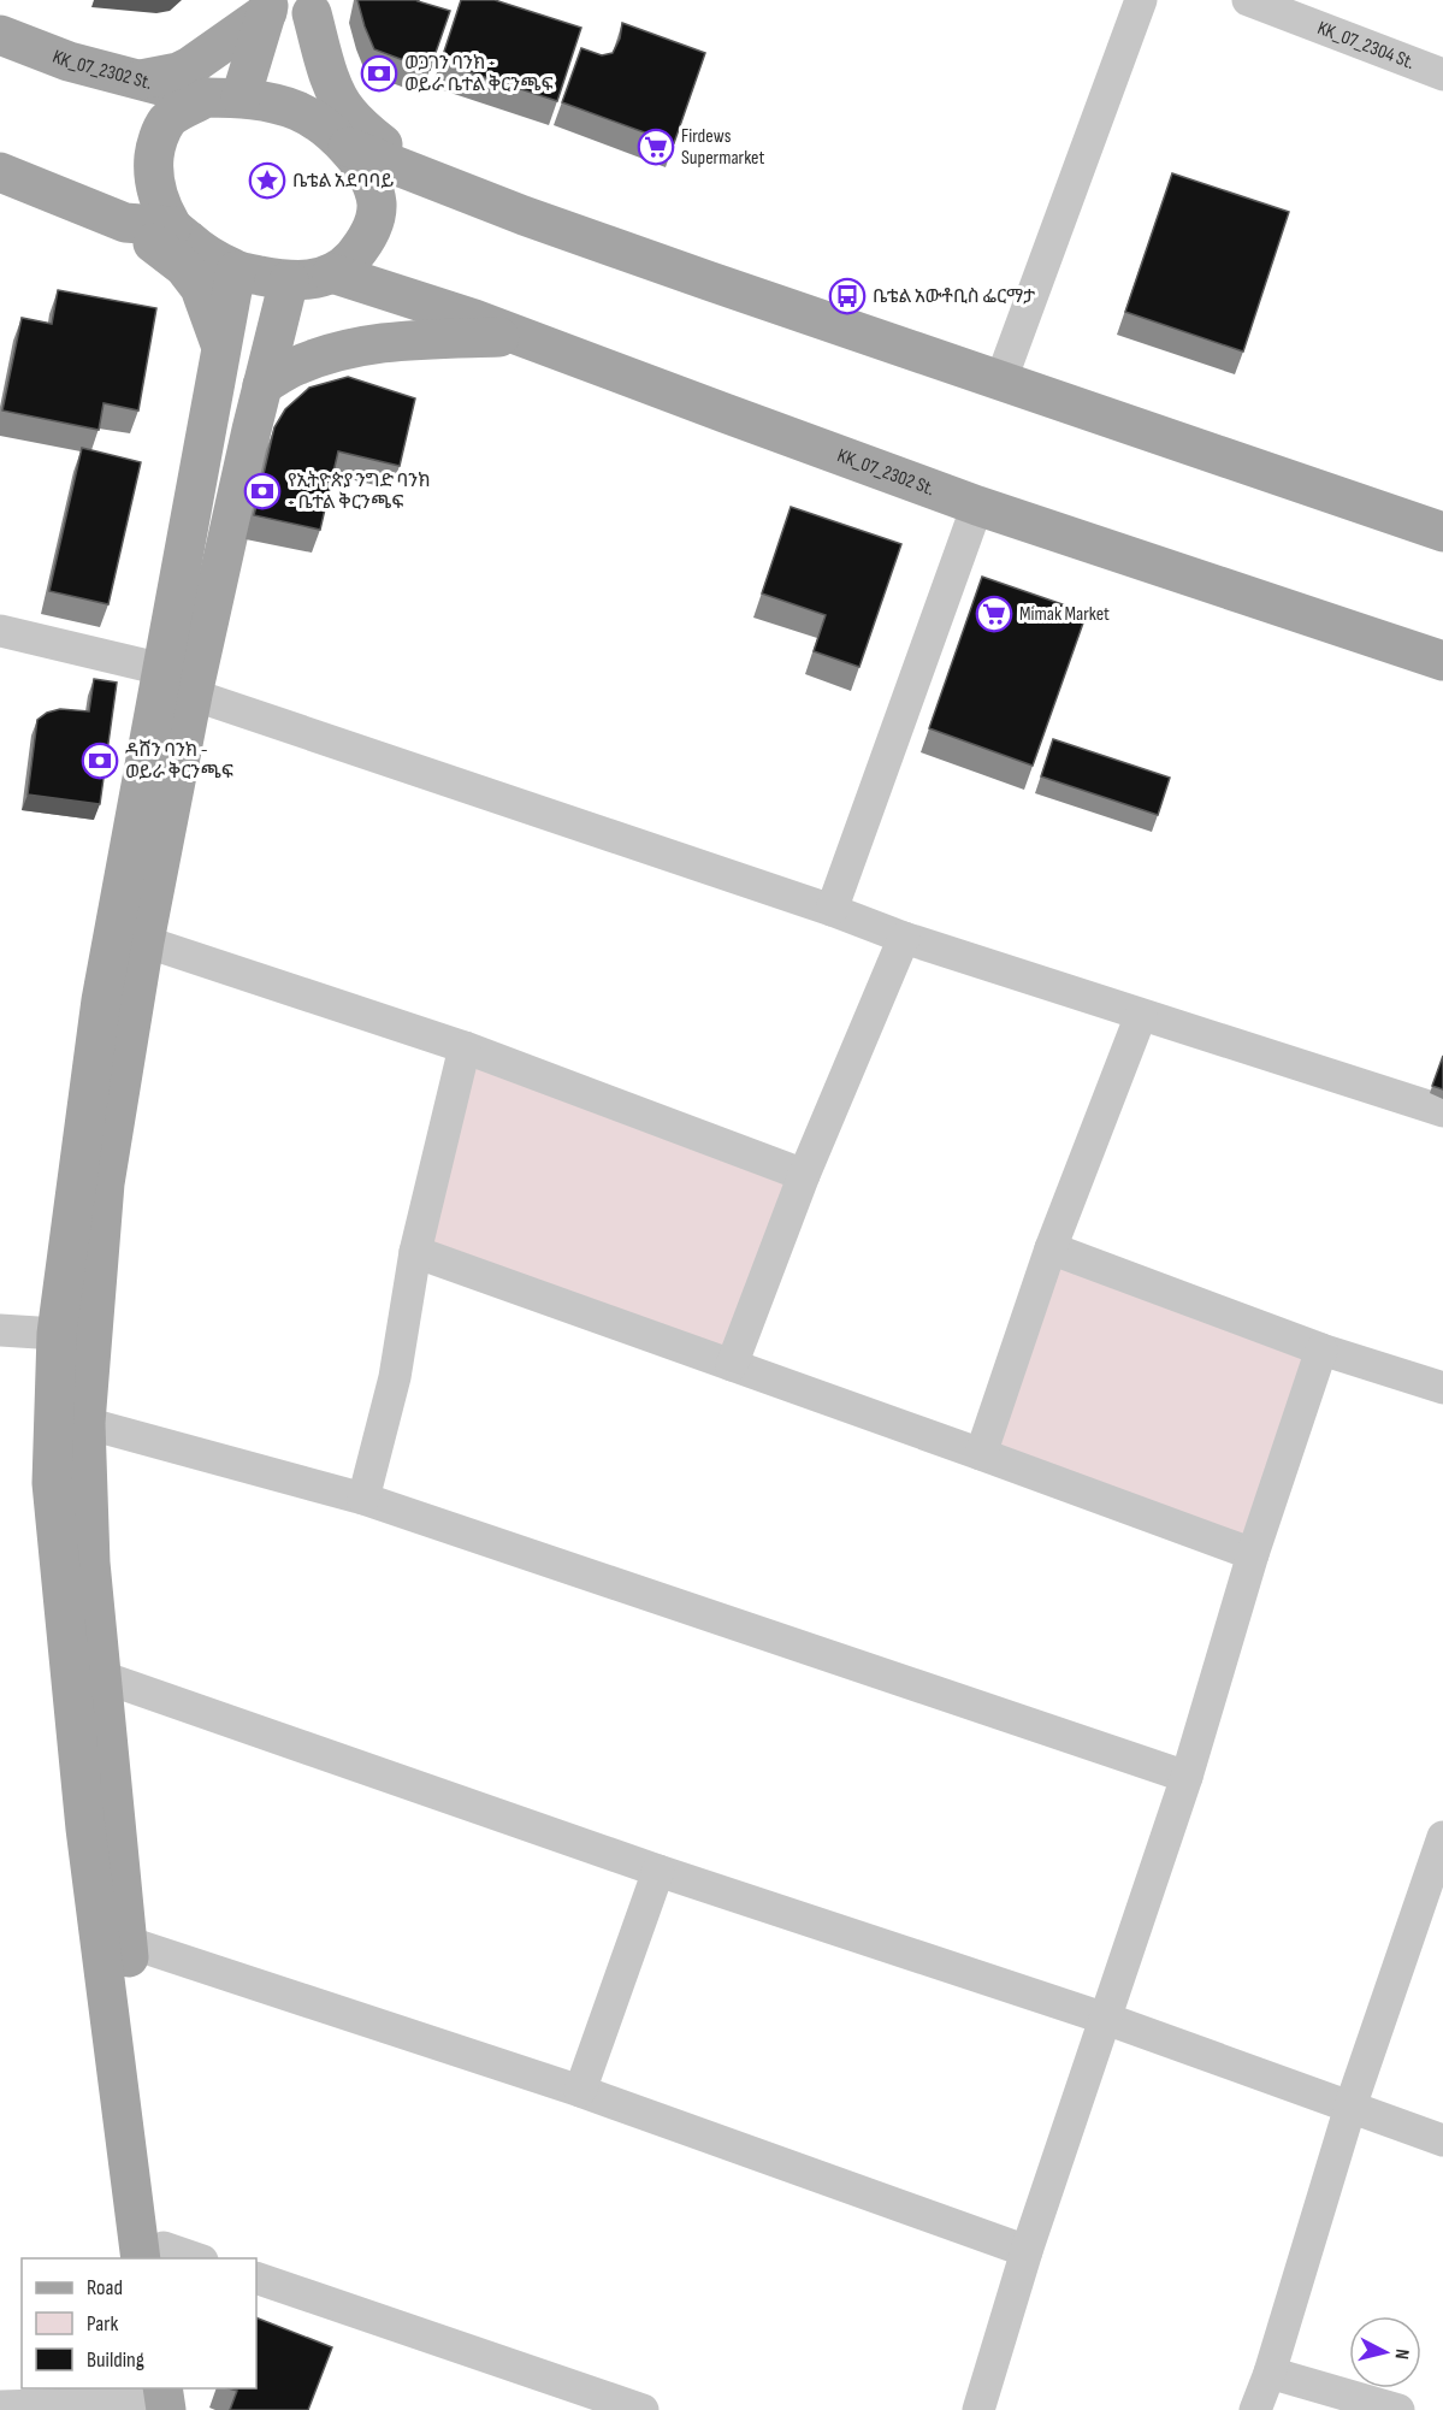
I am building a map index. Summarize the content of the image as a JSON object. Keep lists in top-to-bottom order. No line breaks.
{"streets":{"main road":["KK_07_2302 St."],"street":["KK_07_2304 St."]},"places":{"bank":["ወጋገን ባንክ - ወይራ ቤተል ቅርንጫፍ","የኢትዮጵያ ንግድ ባንክ - ቤተል ቅርንጫፍ","ዳሸን ባንክ - ወይራ ቅርንጫፍ"],"supermarket":["Firdews Supermarket","Mimak Market"],"place":["ቤቴል አደባባይ"],"bus stop":["ቤቴል አውቶቢስ ፌርማታ"]},"legend":["Road","Park","Building"],"north":"right"}
